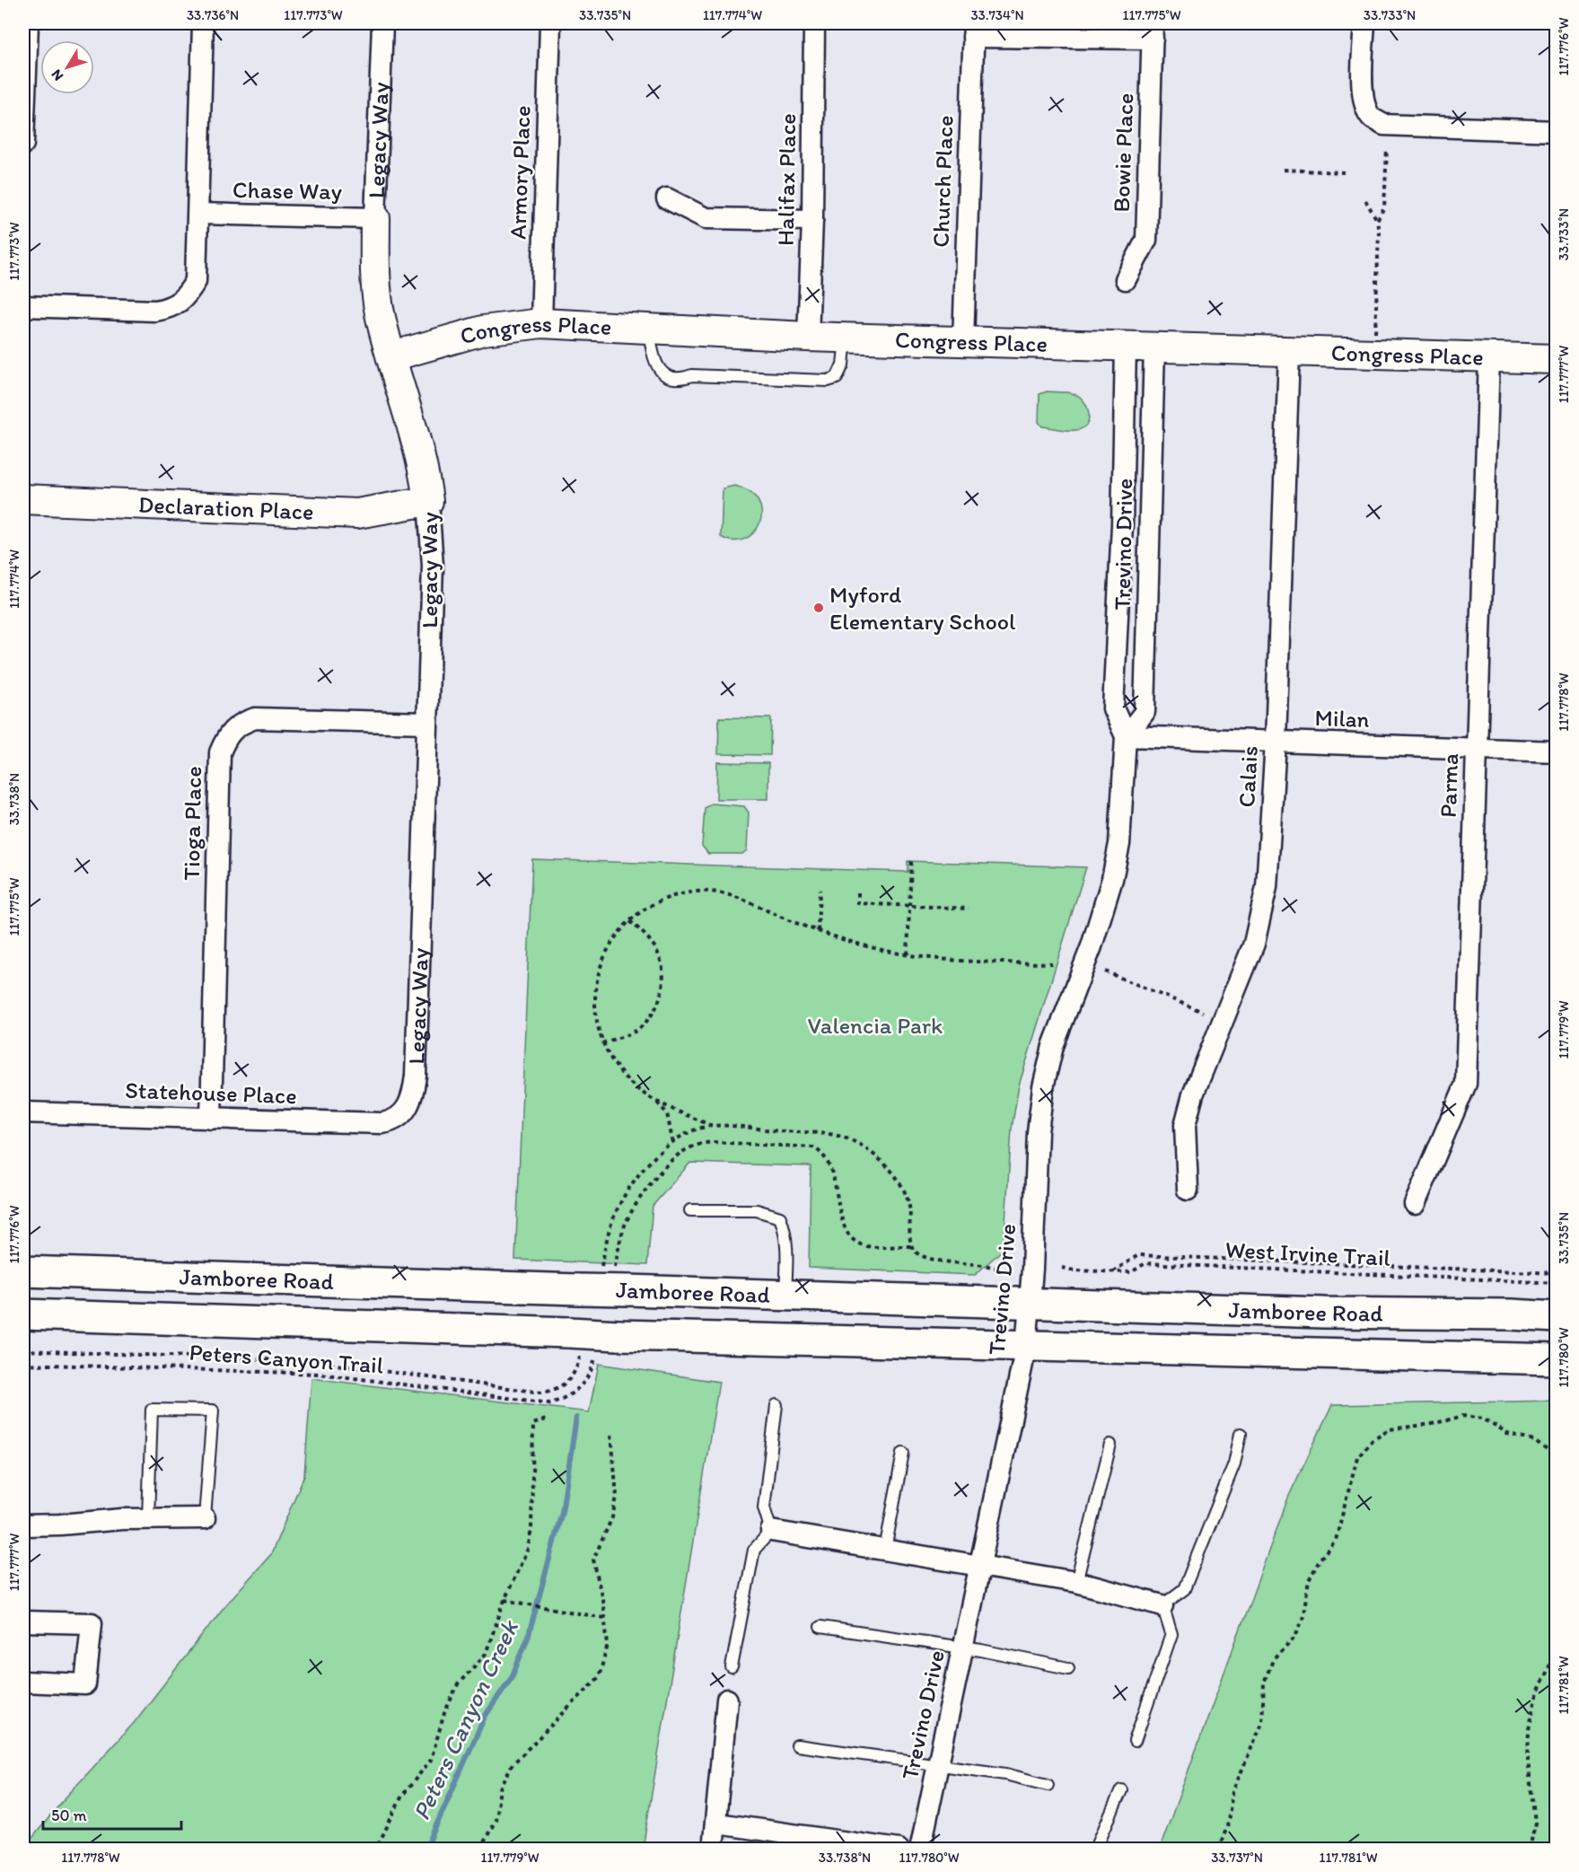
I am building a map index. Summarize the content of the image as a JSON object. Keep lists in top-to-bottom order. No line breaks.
{"streets":{"main road":["Jamboree Road"],"street":["Legacy Way","Bowie Place","Armory Place","Halifax Place","Church Place","Chase Way","Congress Place","Declaration Place","Trevino Drive","Milan","Calais","Parma","Tioga Place","Statehouse Place"],"path":["West Irvine Trail","Peters Canyon Trail"]},"crossings":[["Legacy Way","Chase Way"],["Legacy Way","Congress Place"],["Legacy Way","Declaration Place"],["Legacy Way","Tioga Place"],["Legacy Way","Statehouse Place"],["Armory Place","Congress Place"],["Halifax Place","Congress Place"],["Church Place","Congress Place"],["Congress Place","Trevino Drive"],["Congress Place","Calais"],["Congress Place","Parma"],["Trevino Drive","Milan"],["Trevino Drive","Jamboree Road"],["Milan","Calais"],["Milan","Parma"],["Tioga Place","Statehouse Place"]],"water":["Peters Canyon Creek"],"parks":["Valencia Park"],"places":["Myford Elementary School"],"scale_bar":"50 m","north":"bottom left","coordinates":["33.736°N","117.773°W","33.735°N","117.774°W","33.734°N","117.775°W","33.733°N","117.776°W","117.777°W","117.778°W","33.738°N","117.779°W","117.780°W","117.781°W","33.737°N"]}
